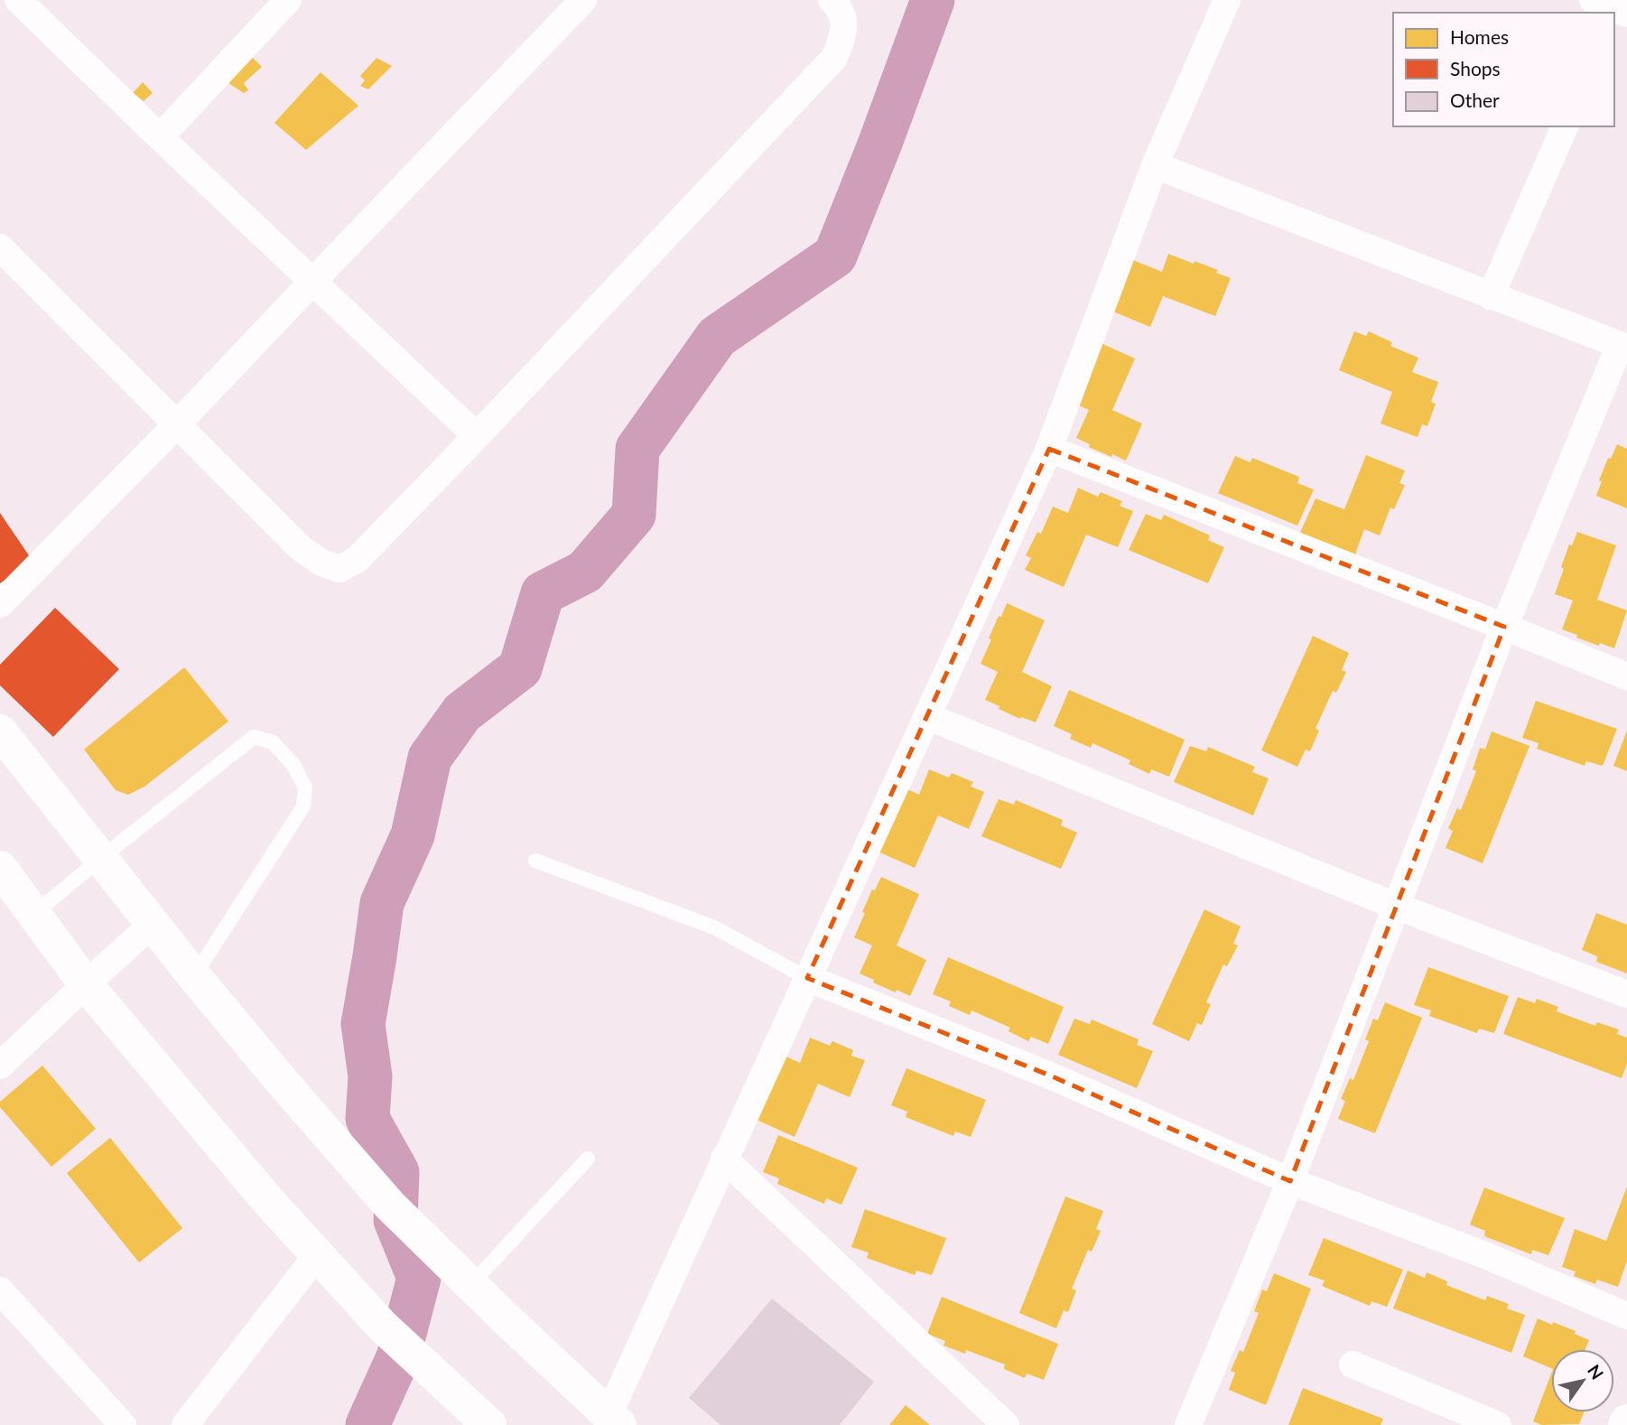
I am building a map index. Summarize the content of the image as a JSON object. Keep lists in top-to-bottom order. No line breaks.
{"legend":["Homes","Shops","Other"],"north":"top right"}
